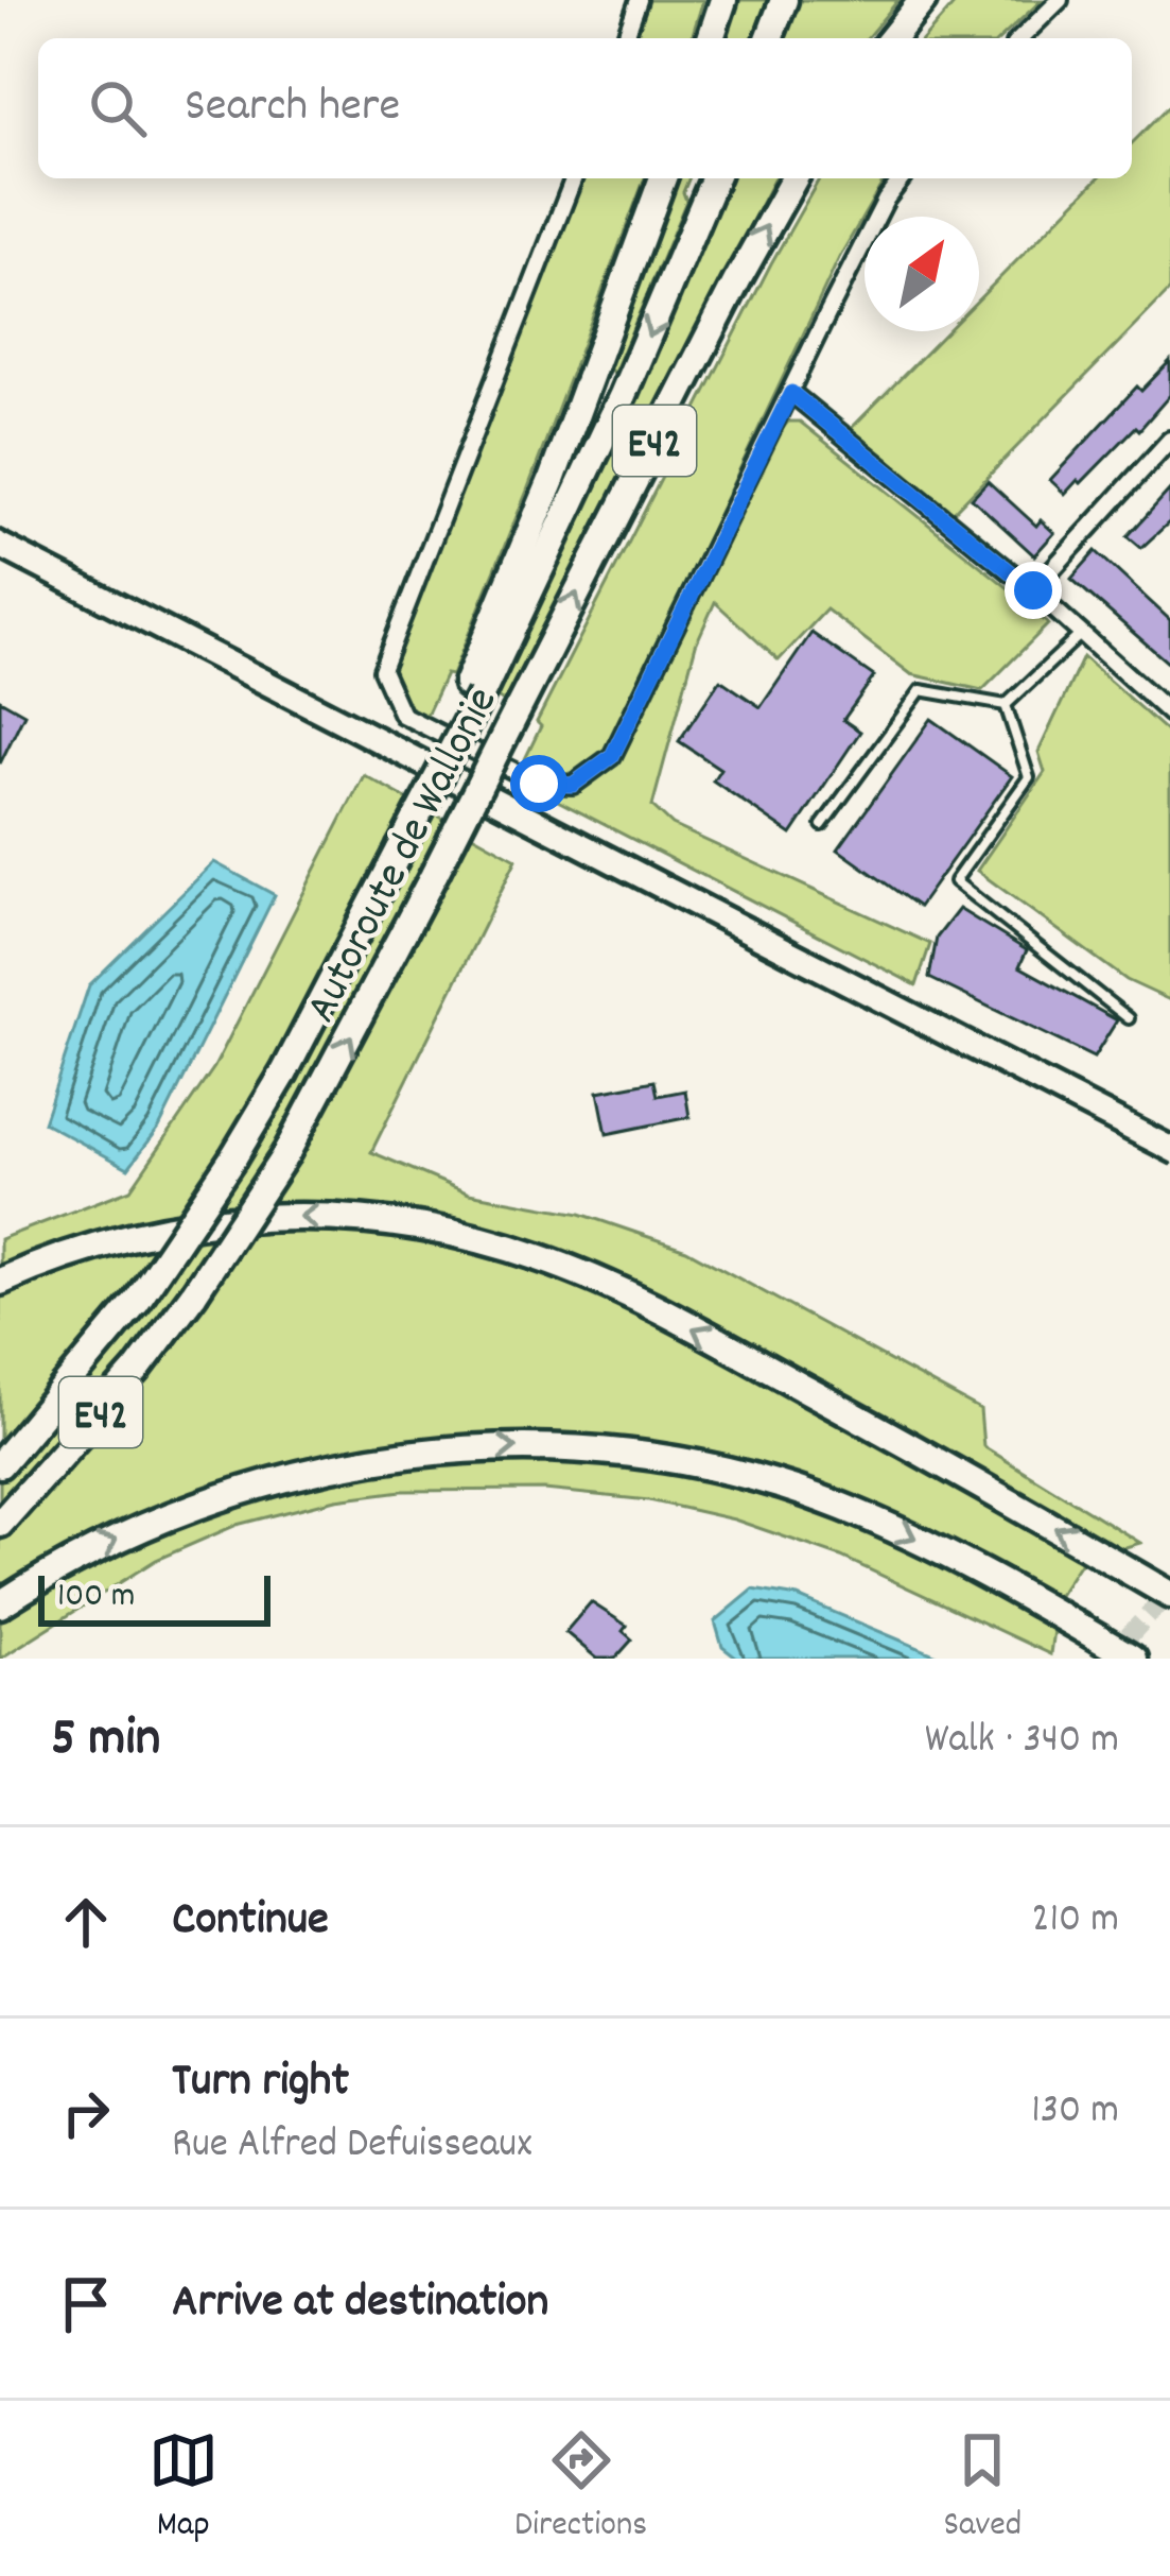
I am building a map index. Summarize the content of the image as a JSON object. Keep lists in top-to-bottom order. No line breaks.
{"streets":{"highway":["E42","Autoroute de Wallonie"]},"scale_bar":"100 m","north":"top right","page":{"search":"Search here","scale":"100 m","heading":["5 min","Walk · 340 m"],"list":[["Continue","210 m"],["Turn right","Rue Alfred Defuisseaux","130 m"],"Arrive at destination"],"nav":["Map","Directions","Saved"]}}
